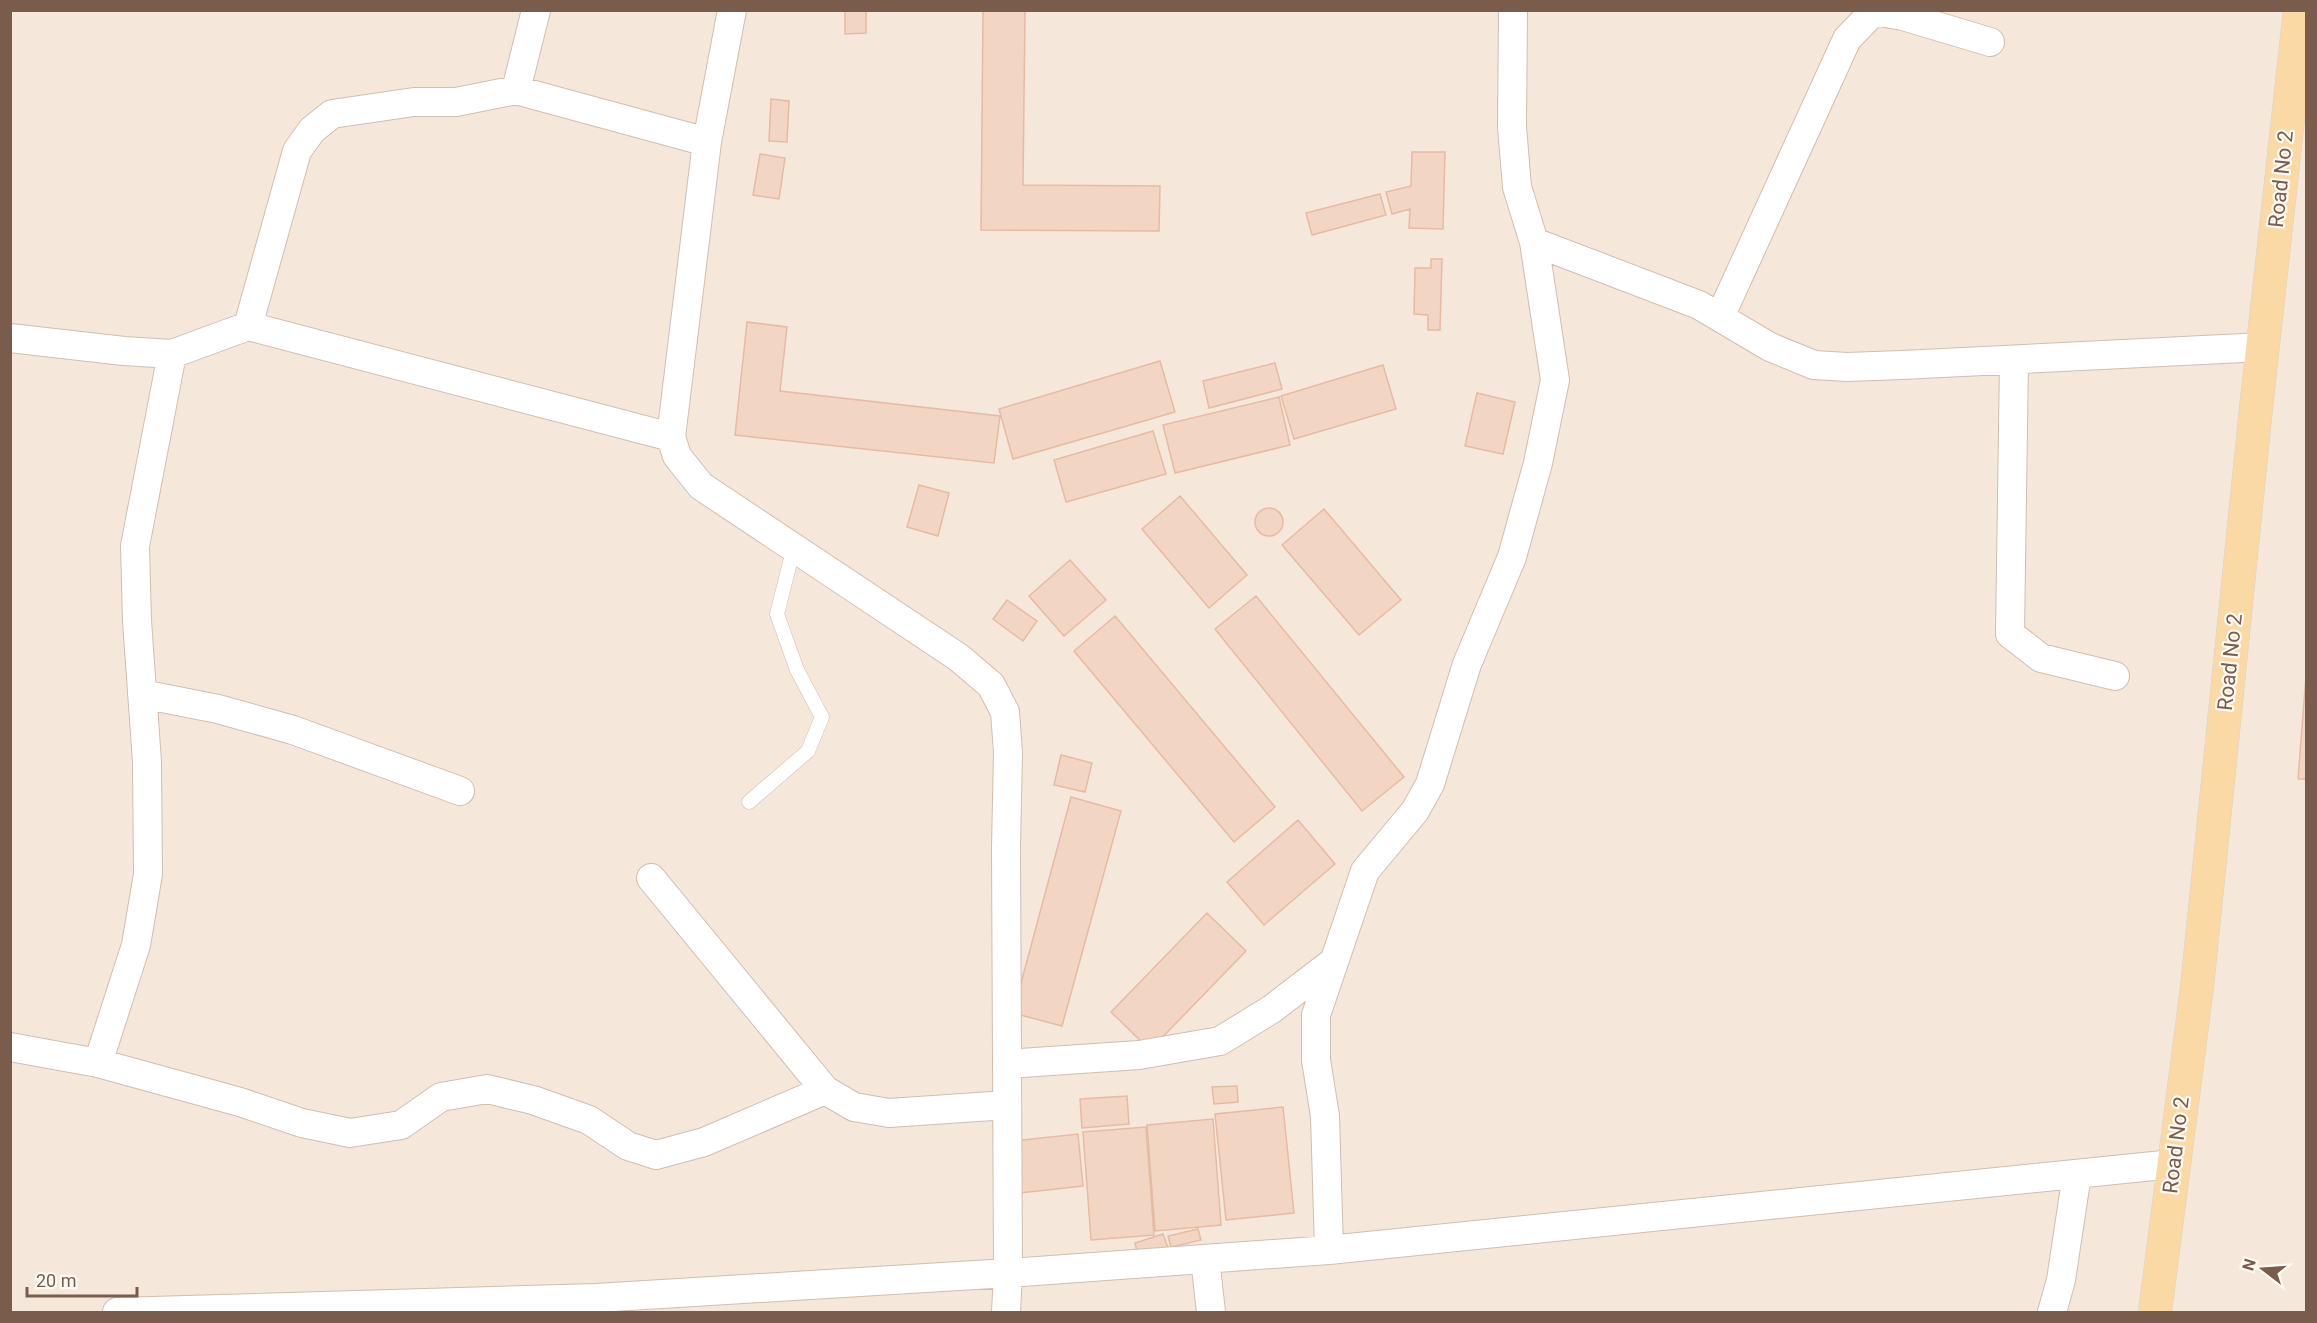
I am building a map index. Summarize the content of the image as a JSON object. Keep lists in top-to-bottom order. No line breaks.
{"streets":{"main road":["Road No 2"]},"scale_bar":"20 m","north":"left"}
